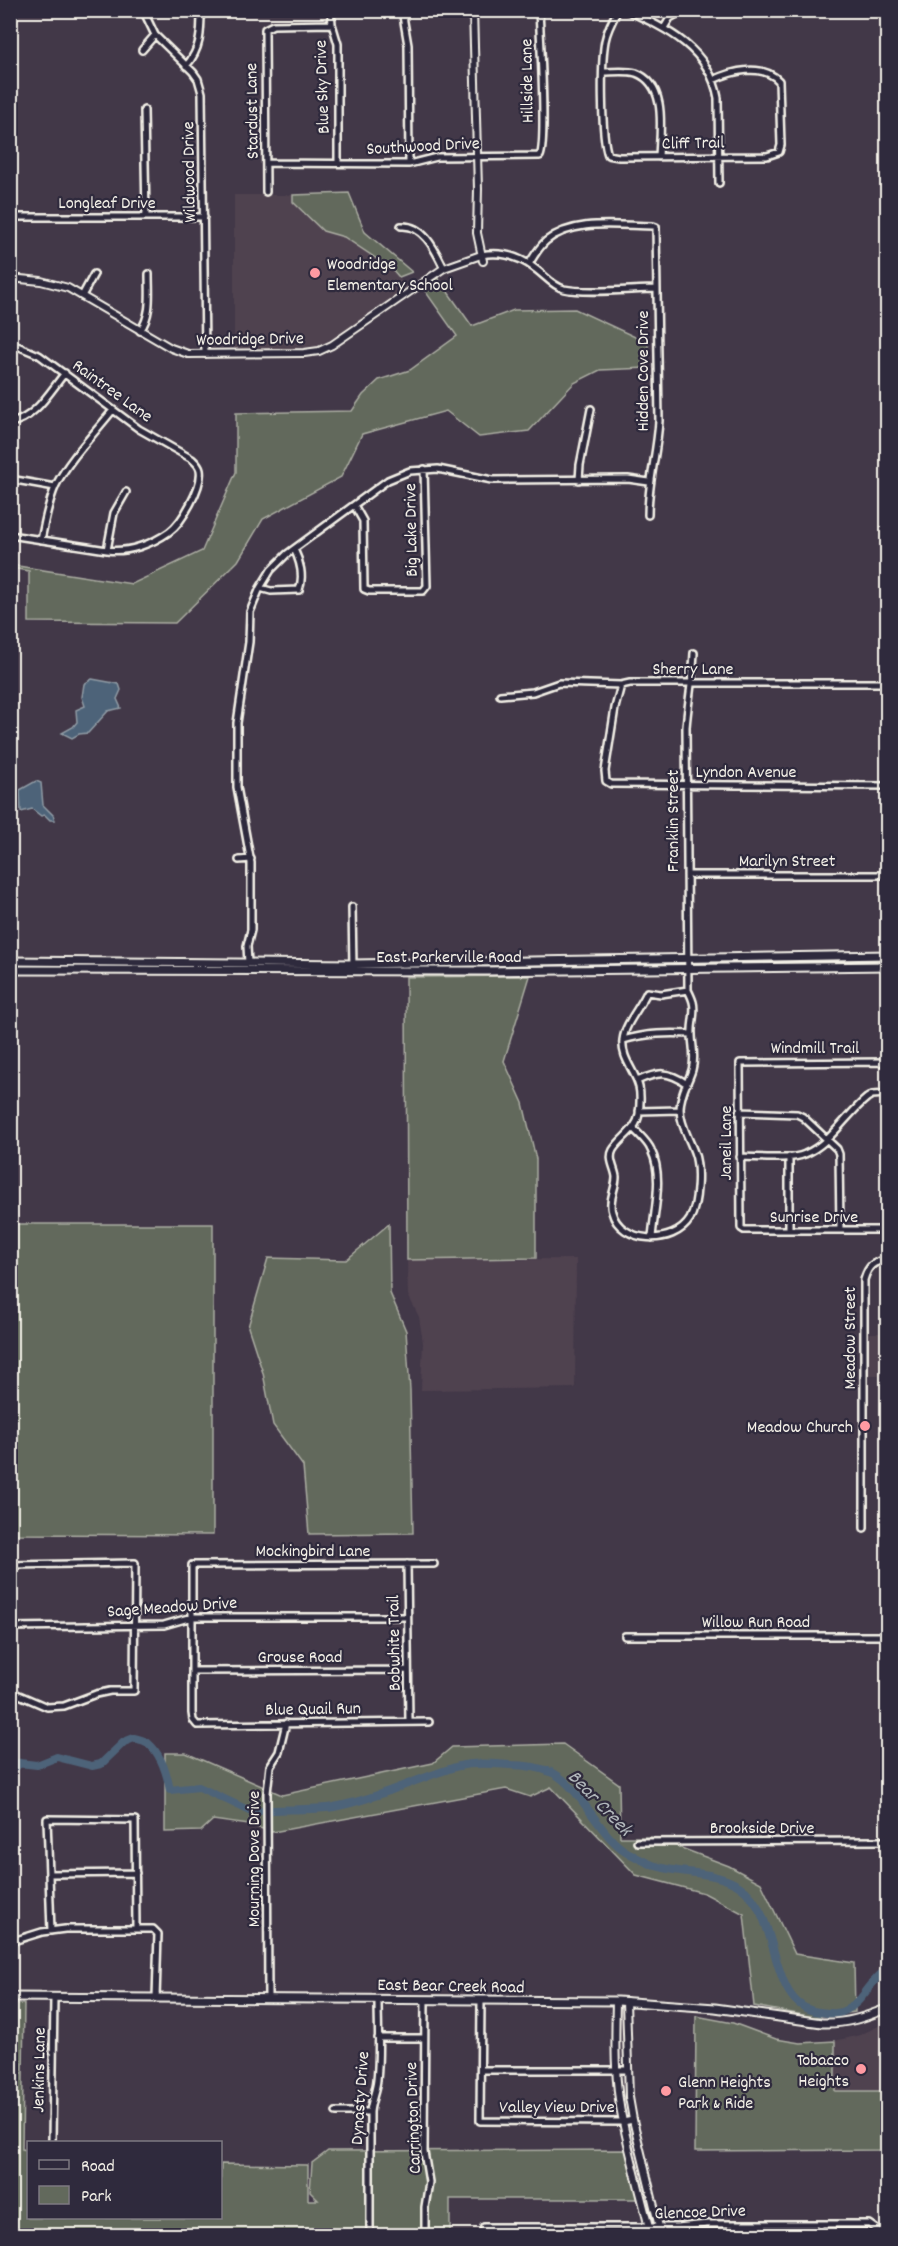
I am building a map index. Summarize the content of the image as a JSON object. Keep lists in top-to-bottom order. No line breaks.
{"streets":{"main road":["East Parkerville Road","East Bear Creek Road"],"street":["Hillside Lane","Blue Sky Drive","Stardust Lane","Cliff Trail","Southwood Drive","Wildwood Drive","Longleaf Drive","Woodridge Drive","Hidden Cove Drive","Raintree Lane","Big Lake Drive","Sherry Lane","Lyndon Avenue","Franklin Street","Marilyn Street","Windmill Trail","Janeil Lane","Sunrise Drive","Meadow Street","Mockingbird Lane","Sage Meadow Drive","Willow Run Road","Bobwhite Trail","Grouse Road","Blue Quail Run","Brookside Drive","Mourning Dove Drive","Jenkins Lane","Dynasty Drive","Valley View Drive","Carrington Drive","Glencoe Drive"]},"crossings":[["Hillside Lane","Southwood Drive"],["Blue Sky Drive","Stardust Lane"],["Blue Sky Drive","Southwood Drive"],["Stardust Lane","Southwood Drive"],["Wildwood Drive","Longleaf Drive"],["Wildwood Drive","Woodridge Drive"],["Woodridge Drive","Hidden Cove Drive"],["Sherry Lane","Lyndon Avenue"],["Sherry Lane","Franklin Street"],["Lyndon Avenue","Franklin Street"],["Franklin Street","Marilyn Street"],["Franklin Street","East Parkerville Road"],["Windmill Trail","Janeil Lane"],["Janeil Lane","Sunrise Drive"],["Mockingbird Lane","Sage Meadow Drive"],["Mockingbird Lane","Bobwhite Trail"],["Sage Meadow Drive","Bobwhite Trail"],["Bobwhite Trail","Grouse Road"],["Bobwhite Trail","Blue Quail Run"],["Grouse Road","Blue Quail Run"],["Blue Quail Run","Mourning Dove Drive"],["Mourning Dove Drive","East Bear Creek Road"],["East Bear Creek Road","Jenkins Lane"],["East Bear Creek Road","Dynasty Drive"],["East Bear Creek Road","Carrington Drive"]],"water":["Bear Creek"],"places":["Woodridge Elementary School","Meadow Church","Tobacco Heights","Glenn Heights Park & Ride"],"legend":["Road","Park"]}
